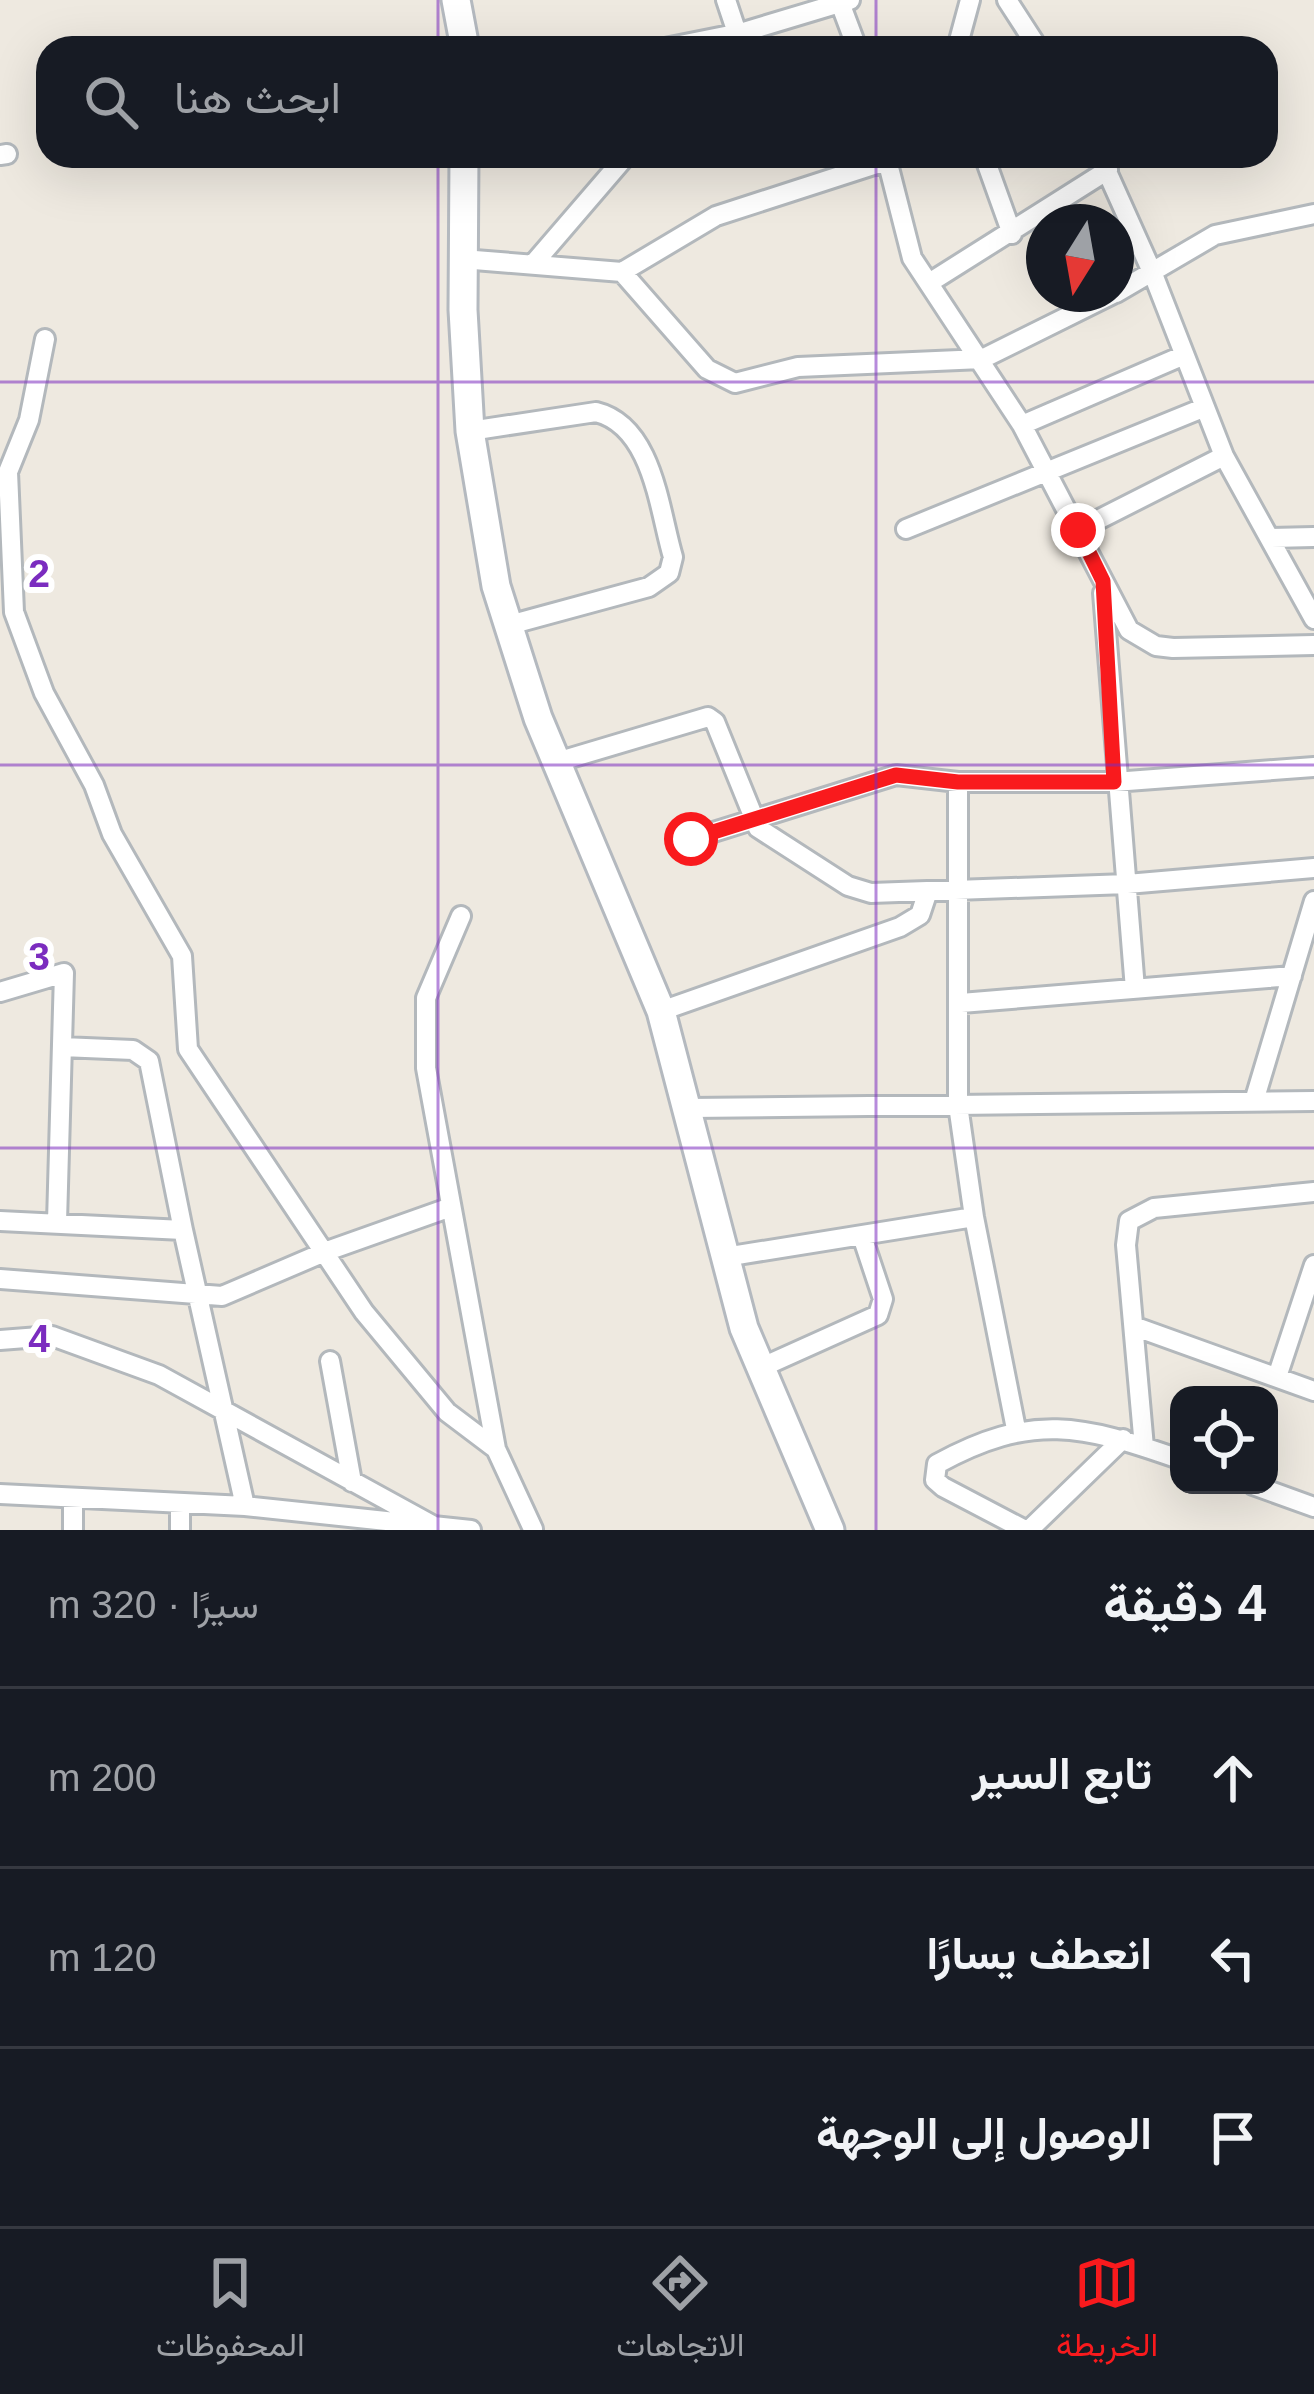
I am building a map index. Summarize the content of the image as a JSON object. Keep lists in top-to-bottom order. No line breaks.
{"north":"bottom","page":{"search":"ابحث هنا","heading":["4 دقيقة","سيرًا · 320 m"],"list":[["تابع السير","200 m"],["انعطف يسارًا","120 m"],"الوصول إلى الوجهة"],"nav":["الخريطة","الاتجاهات","المحفوظات"]},"grid":{"rows":["2","3","4"]}}
